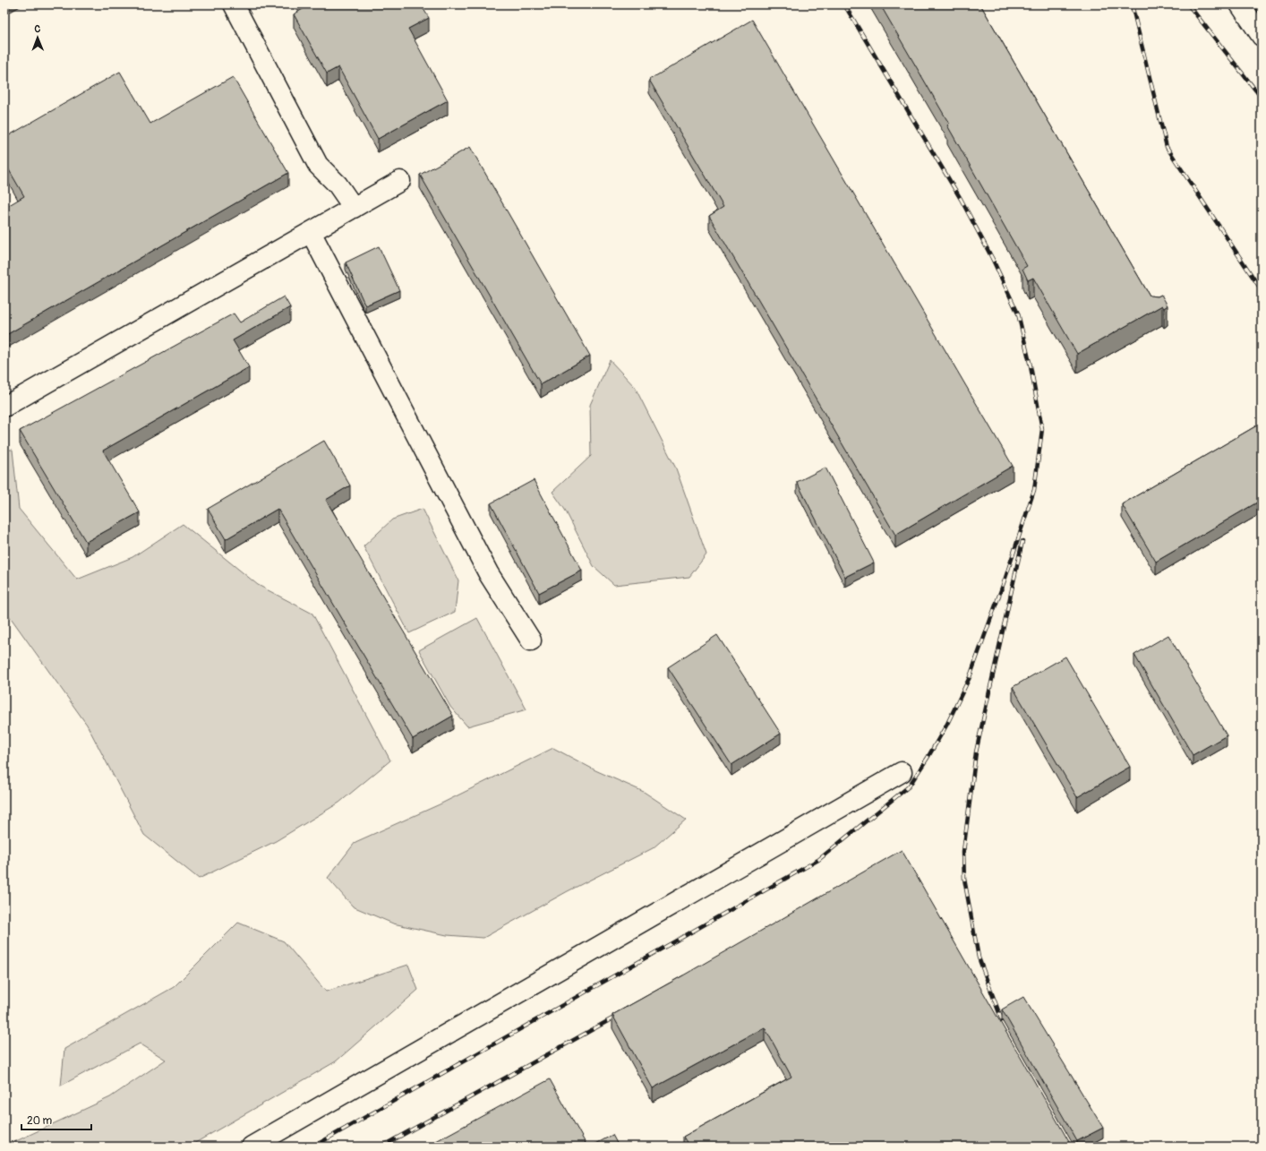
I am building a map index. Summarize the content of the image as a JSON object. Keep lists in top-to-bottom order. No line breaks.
{"scale_bar":"20 m","north":"top"}
